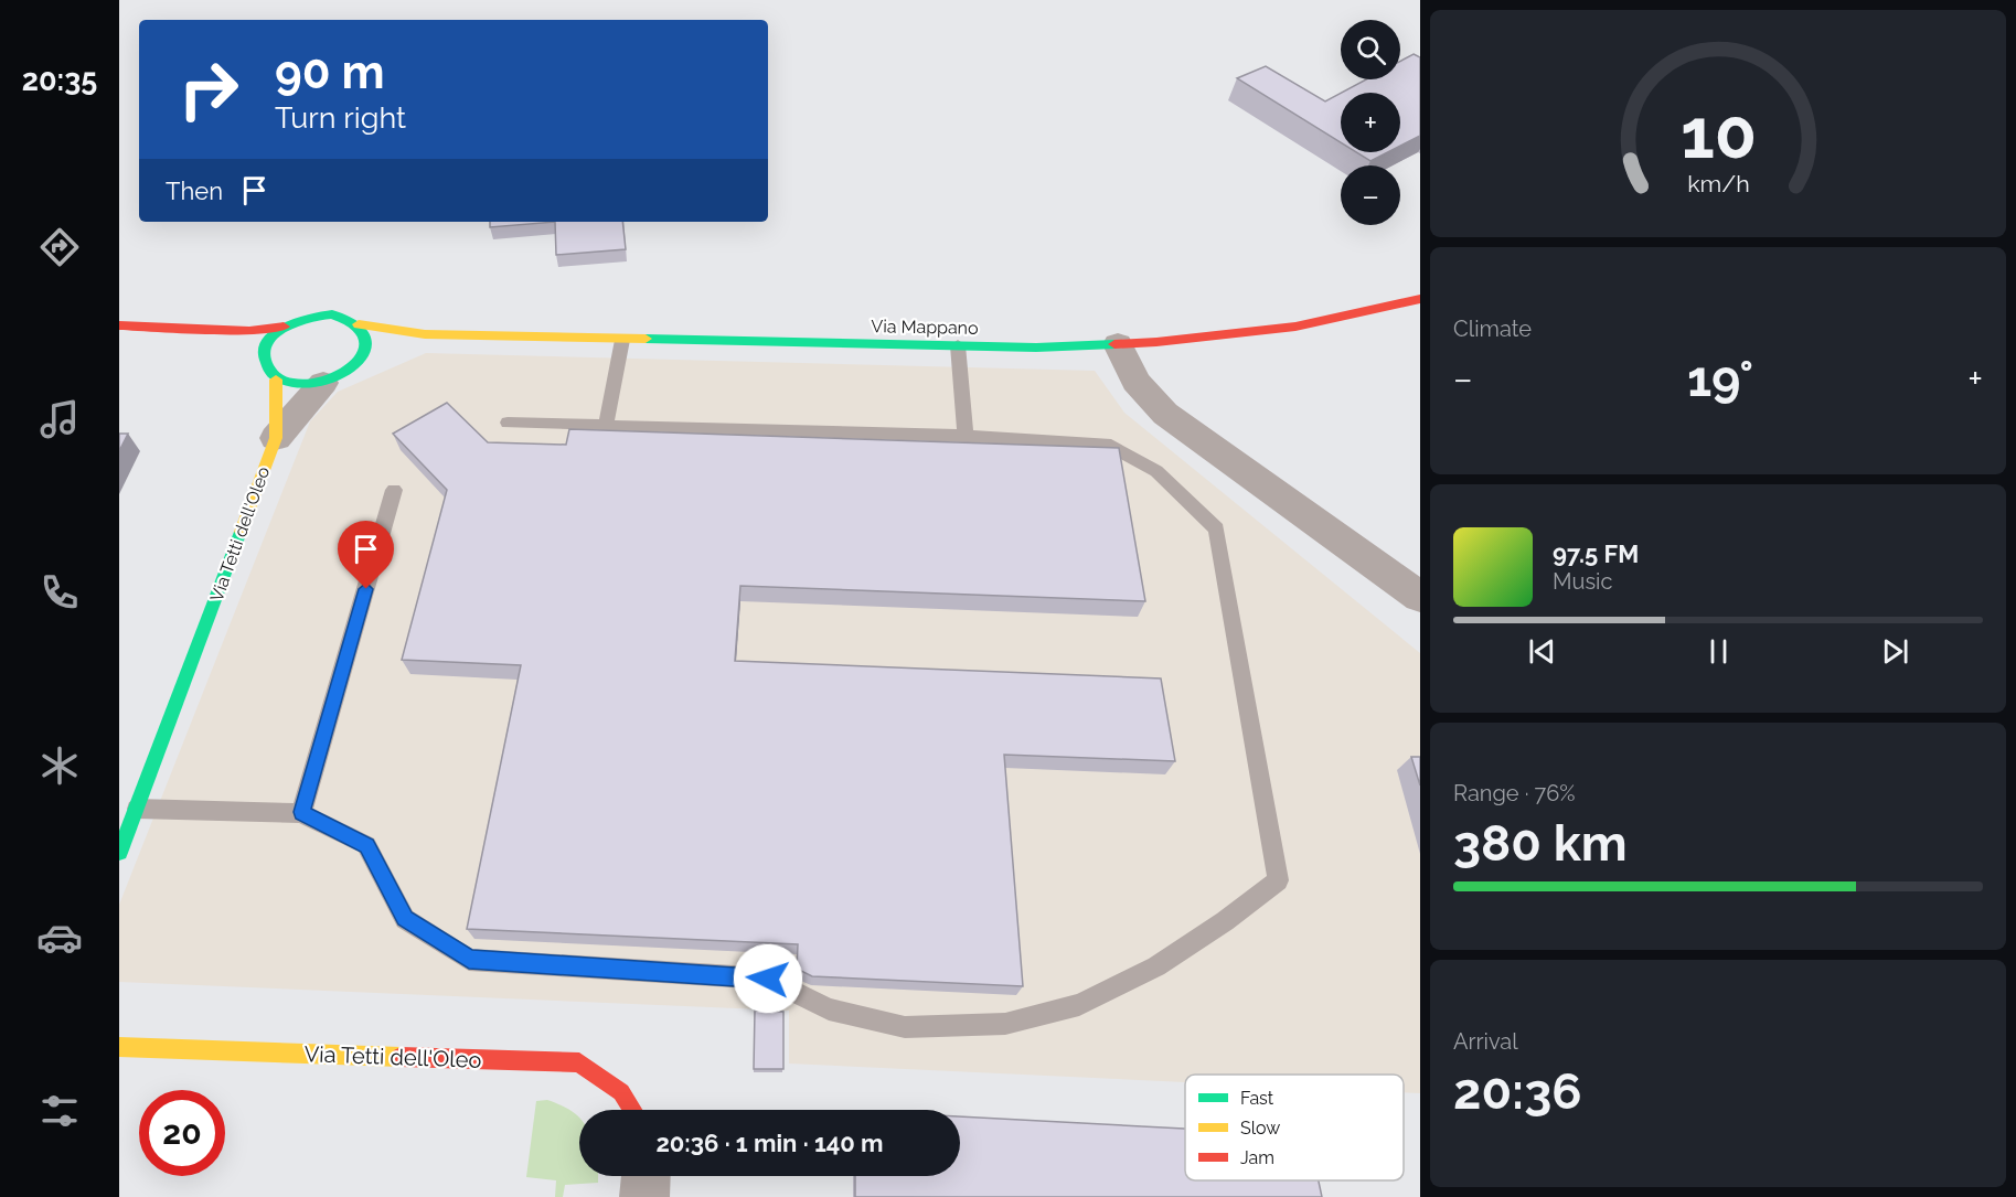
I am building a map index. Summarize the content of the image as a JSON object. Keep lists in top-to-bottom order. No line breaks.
{"streets":{"street":["Via Mappano","Via Tetti dell'Oleo"]},"crossings":[["Via Mappano","Via Tetti dell'Oleo"]],"legend":["Fast","Slow","Jam"],"page":{"tabs":"20:35","map_buttons":["+","−"],"turn":["90 m","Turn right"],"then":"Then","tile":["Climate",["Range · 76%","380 km"],["Arrival","20:36"]],"heat":["−","19°","+"],"song":["97.5 FM","Music"],"limit":"20","trip":"20:36 · 1 min · 140 m","gauge":["10","km/h"]}}
